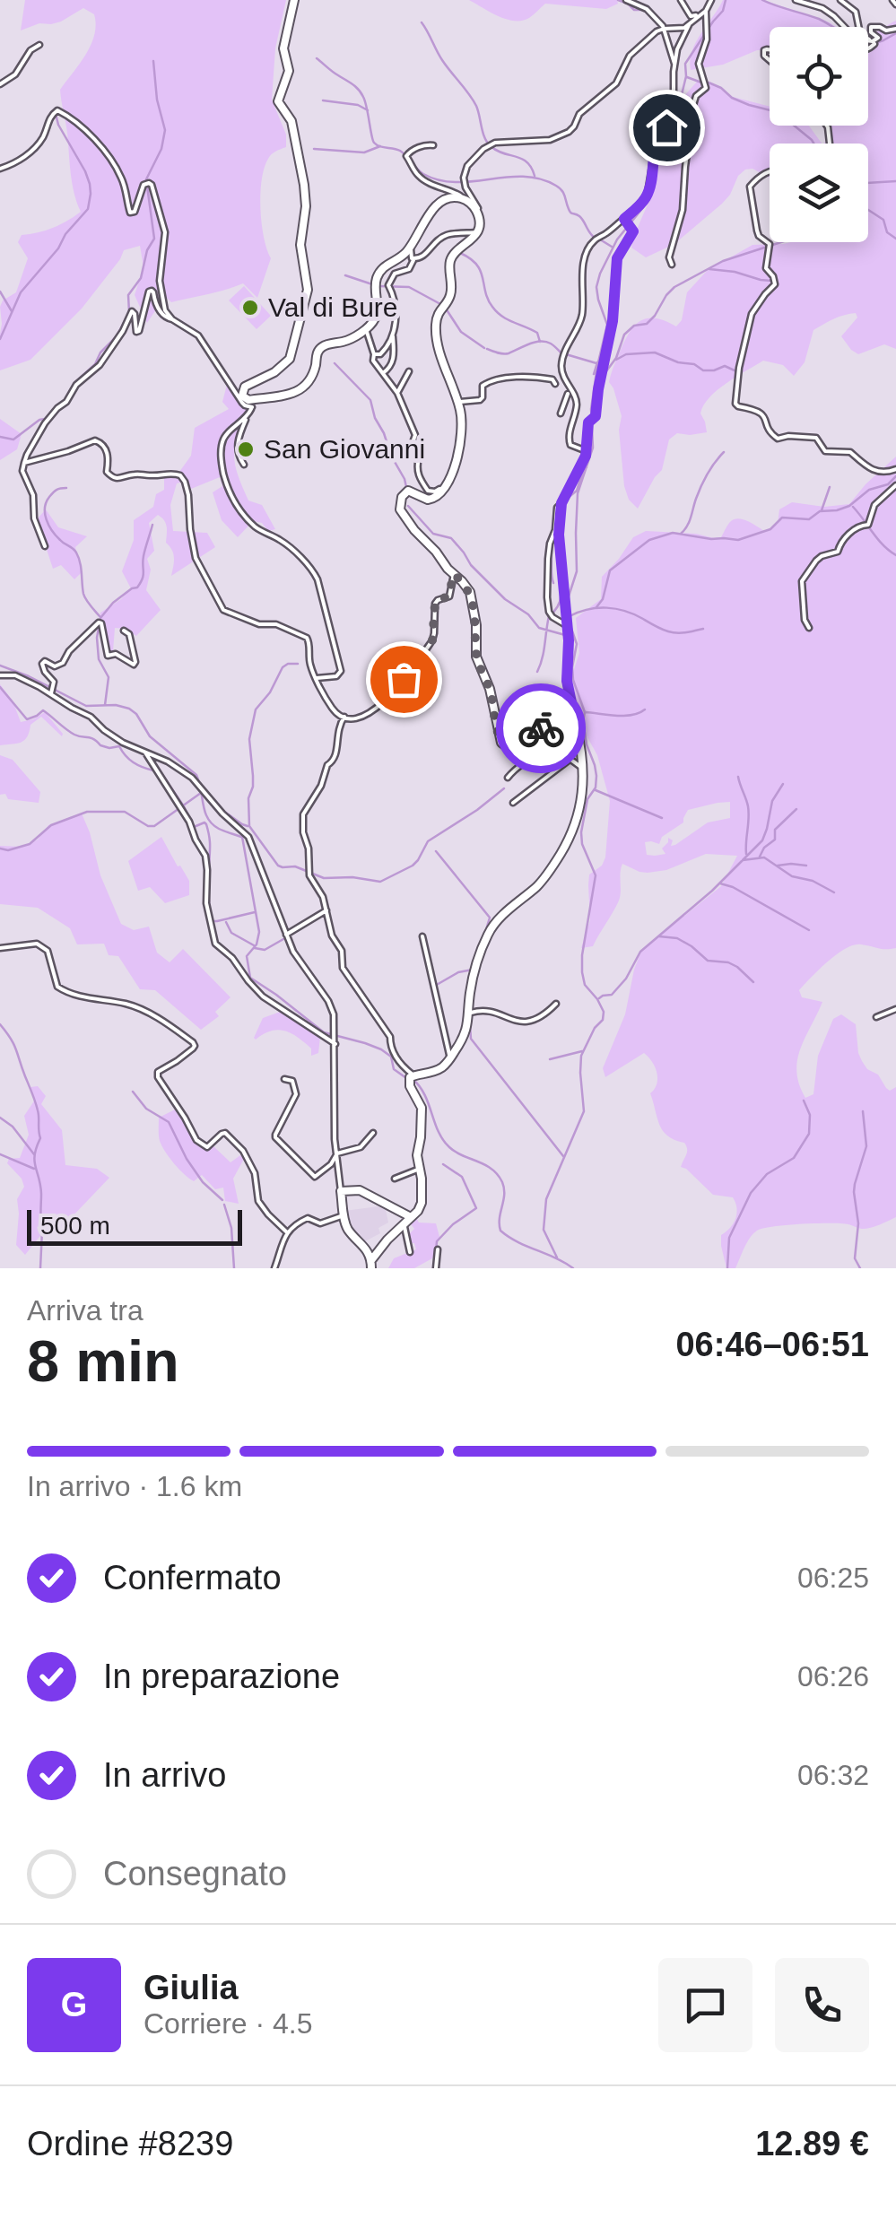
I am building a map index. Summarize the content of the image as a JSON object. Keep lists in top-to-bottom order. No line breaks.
{"places":["Val di Bure","San Giovanni"],"scale_bar":"500 m","page":{"scale":"500 m","heading":["8 min","Arriva tra","06:46–06:51"],"panel":["Giulia","Corriere · 4.5","Ordine #8239","12.89 €"],"bar":"In arrivo · 1.6 km","list":[["Confermato","06:25"],["In preparazione","06:26"],["In arrivo","06:32"],"Consegnato"],"round":"G"}}
